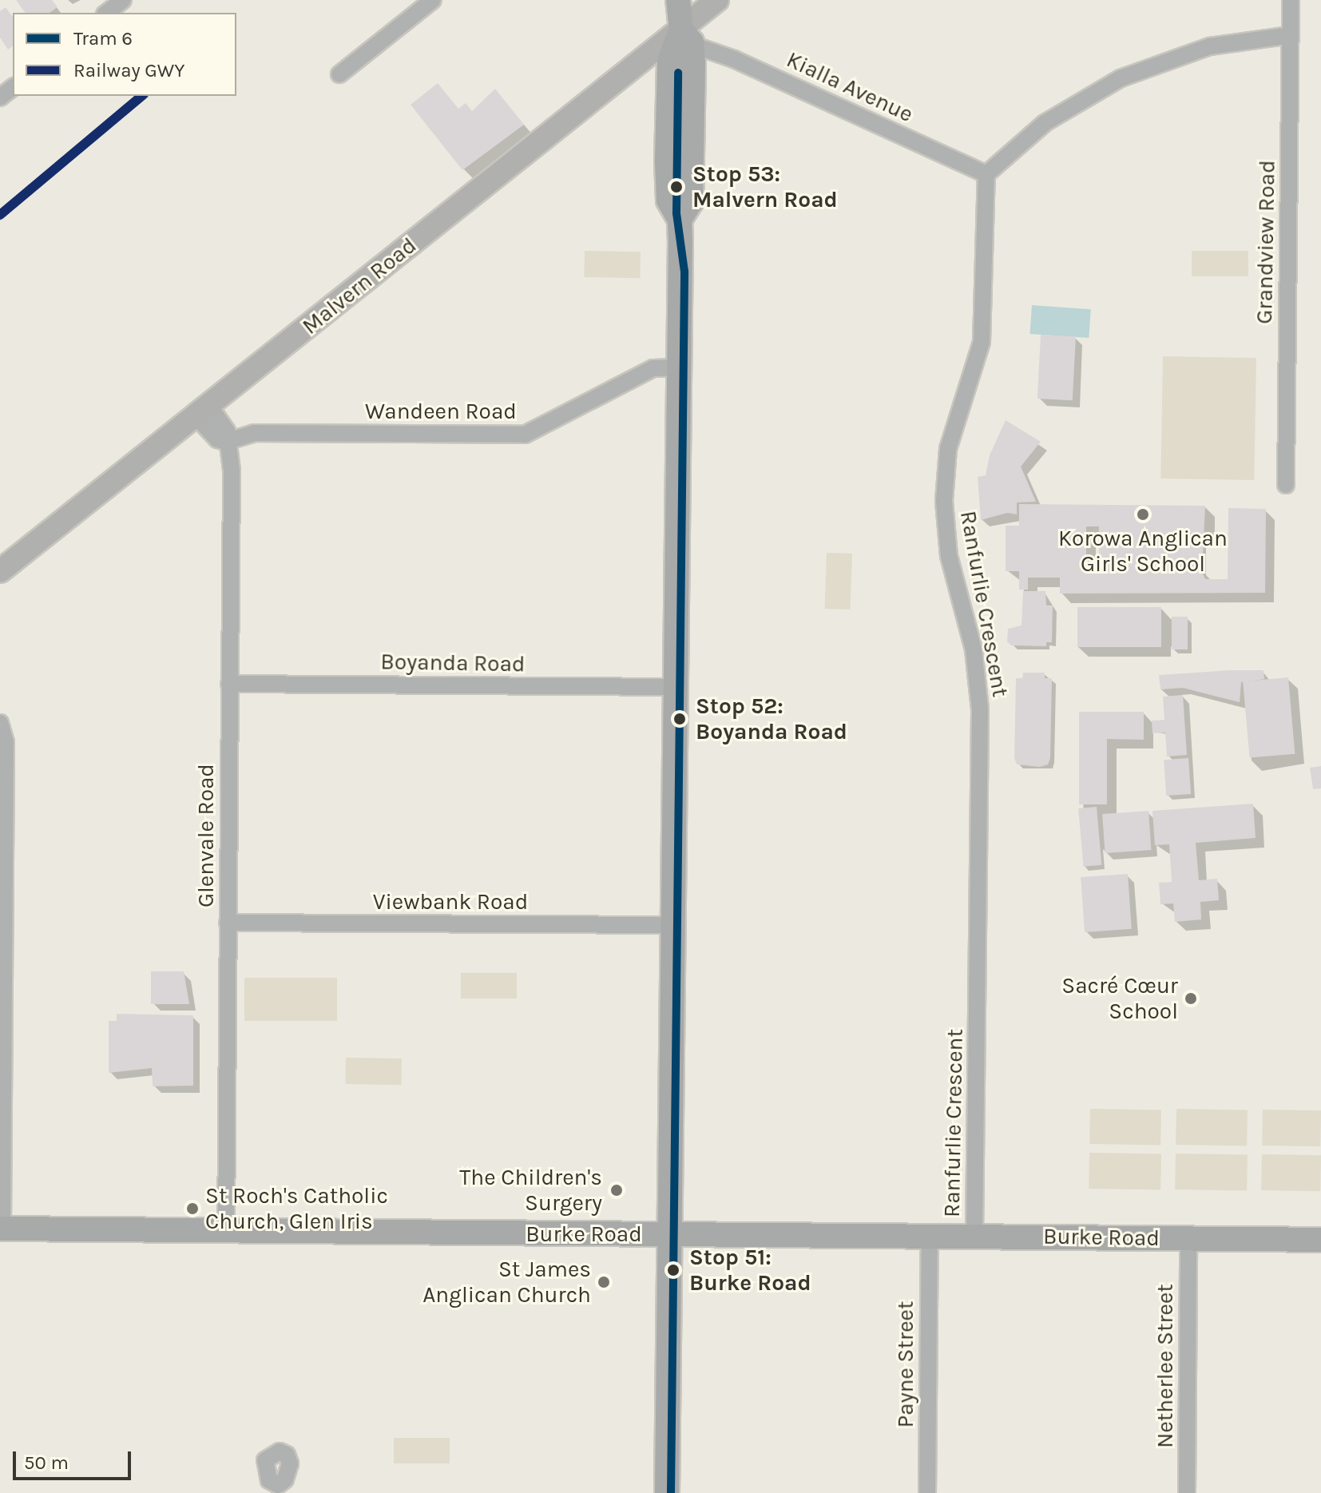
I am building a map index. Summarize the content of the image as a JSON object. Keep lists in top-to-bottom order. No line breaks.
{"streets":{"main road":["Malvern Road","Burke Road"],"street":["Kialla Avenue","Grandview Road","Wandeen Road","Ranfurlie Crescent","Boyanda Road","Glenvale Road","Viewbank Road","Payne Street","Netherlee Street"]},"crossings":[["Kialla Avenue","Malvern Road"],["Kialla Avenue","Ranfurlie Crescent"],["Wandeen Road","Glenvale Road"],["Ranfurlie Crescent","Burke Road"],["Boyanda Road","Glenvale Road"],["Glenvale Road","Viewbank Road"],["Glenvale Road","Burke Road"],["Burke Road","Payne Street"],["Burke Road","Netherlee Street"]],"places":["Stop 53: Malvern Road","Korowa Anglican Girls' School","Stop 52: Boyanda Road","Sacré Cœur School","The Children's Surgery","St Roch's Catholic Church, Glen Iris","Stop 51: Burke Road","St James Anglican Church"],"lines":["tram line 6","rail line GWY"],"legend":["Tram 6","Railway GWY"],"scale_bar":"50 m"}
